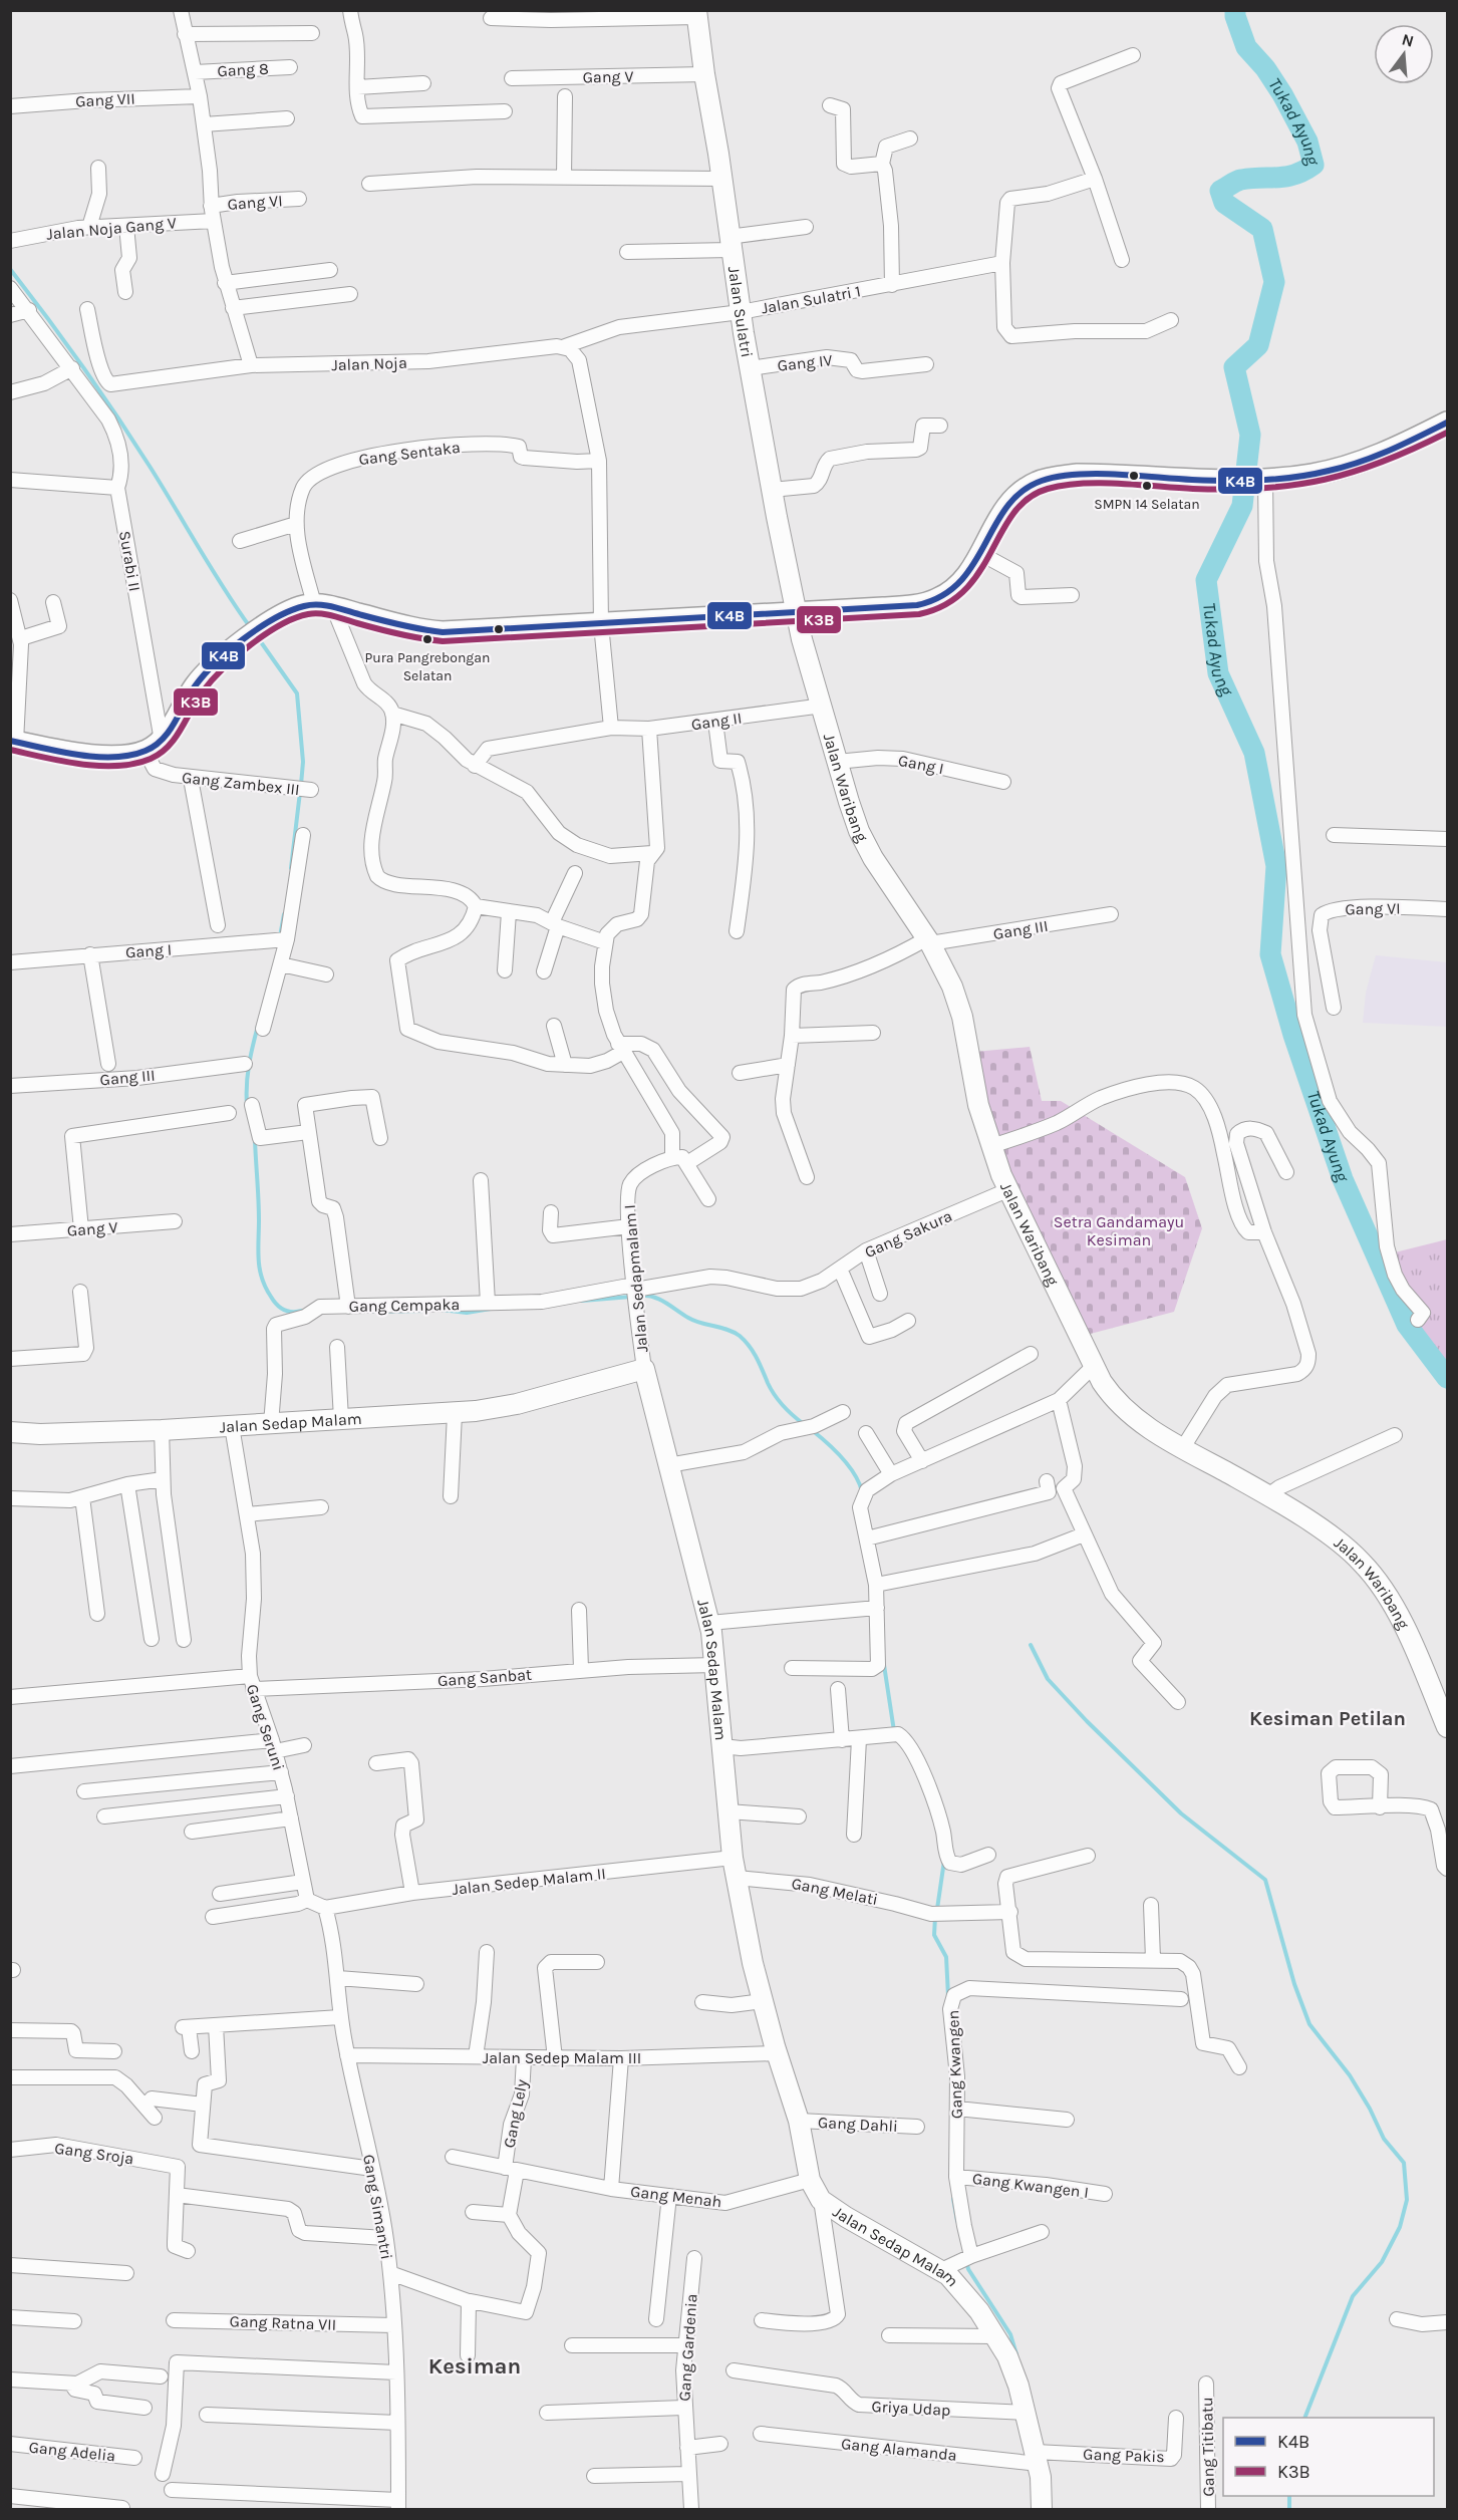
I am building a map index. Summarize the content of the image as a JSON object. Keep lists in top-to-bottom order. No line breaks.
{"streets":{"street":["Gang 8","Gang V","Gang VII","Gang VI","Jalan Noja Gang V","Jalan Sulatri 1","Jalan Sulatri","Gang IV","Jalan Noja","Gang Sentaka","Surabi II","Gang II","Gang I","Gang Zambex III","Jalan Waribang","Gang III","Gang Sakura","Jalan Sedapmalam I","Gang Cempaka","Jalan Sedap Malam","Gang Sanbat","Gang Seruni","Jalan Sedep Malam II","Gang Melati","Jalan Sedep Malam III","Gang Kwangen","Gang Lely","Gang Dahli","Gang Sroja","Gang Kwangen I","Gang Menah","Gang Simantri","Gang Ratna VII","Gang Gardenia","Griya Udap","Gang Titibatu","Gang Alamanda","Gang Adelia","Gang Pakis"]},"crossings":[["Gang V","Jalan Sulatri"],["Jalan Sulatri 1","Jalan Sulatri"],["Jalan Sulatri 1","Jalan Noja"],["Jalan Sulatri","Gang IV"],["Jalan Sulatri","Jalan Waribang"],["Surabi II","Gang Zambex III"],["Gang II","Jalan Waribang"],["Gang I","Jalan Waribang"],["Jalan Waribang","Gang III"],["Jalan Waribang","Gang Sakura"],["Gang Sakura","Jalan Sedapmalam I"],["Gang Sakura","Gang Cempaka"],["Jalan Sedapmalam I","Gang Cempaka"],["Jalan Sedapmalam I","Jalan Sedap Malam"],["Gang Cempaka","Jalan Sedap Malam"],["Jalan Sedap Malam","Gang Sanbat"],["Jalan Sedap Malam","Gang Seruni"],["Jalan Sedap Malam","Jalan Sedep Malam II"],["Jalan Sedap Malam","Gang Melati"],["Jalan Sedap Malam","Jalan Sedep Malam III"],["Jalan Sedap Malam","Gang Dahli"],["Jalan Sedap Malam","Gang Menah"],["Jalan Sedap Malam","Griya Udap"],["Jalan Sedap Malam","Gang Alamanda"],["Jalan Sedap Malam","Gang Pakis"],["Gang Sanbat","Gang Seruni"],["Jalan Sedep Malam II","Gang Simantri"],["Jalan Sedep Malam III","Gang Lely"],["Jalan Sedep Malam III","Gang Simantri"],["Gang Kwangen","Gang Kwangen I"],["Gang Lely","Gang Menah"],["Gang Simantri","Gang Ratna VII"],["Gang Alamanda","Gang Pakis"]],"districts":["Kesiman Petilan","Kesiman"],"water":["Tukad Ayung"],"parks":["Setra Gandamayu Kesiman"],"places":["SMPN 14 Selatan","Pura Pangrebongan Selatan"],"lines":["transit line K4B","transit line K3B"],"legend":["K4B","K3B"],"north":"top"}
